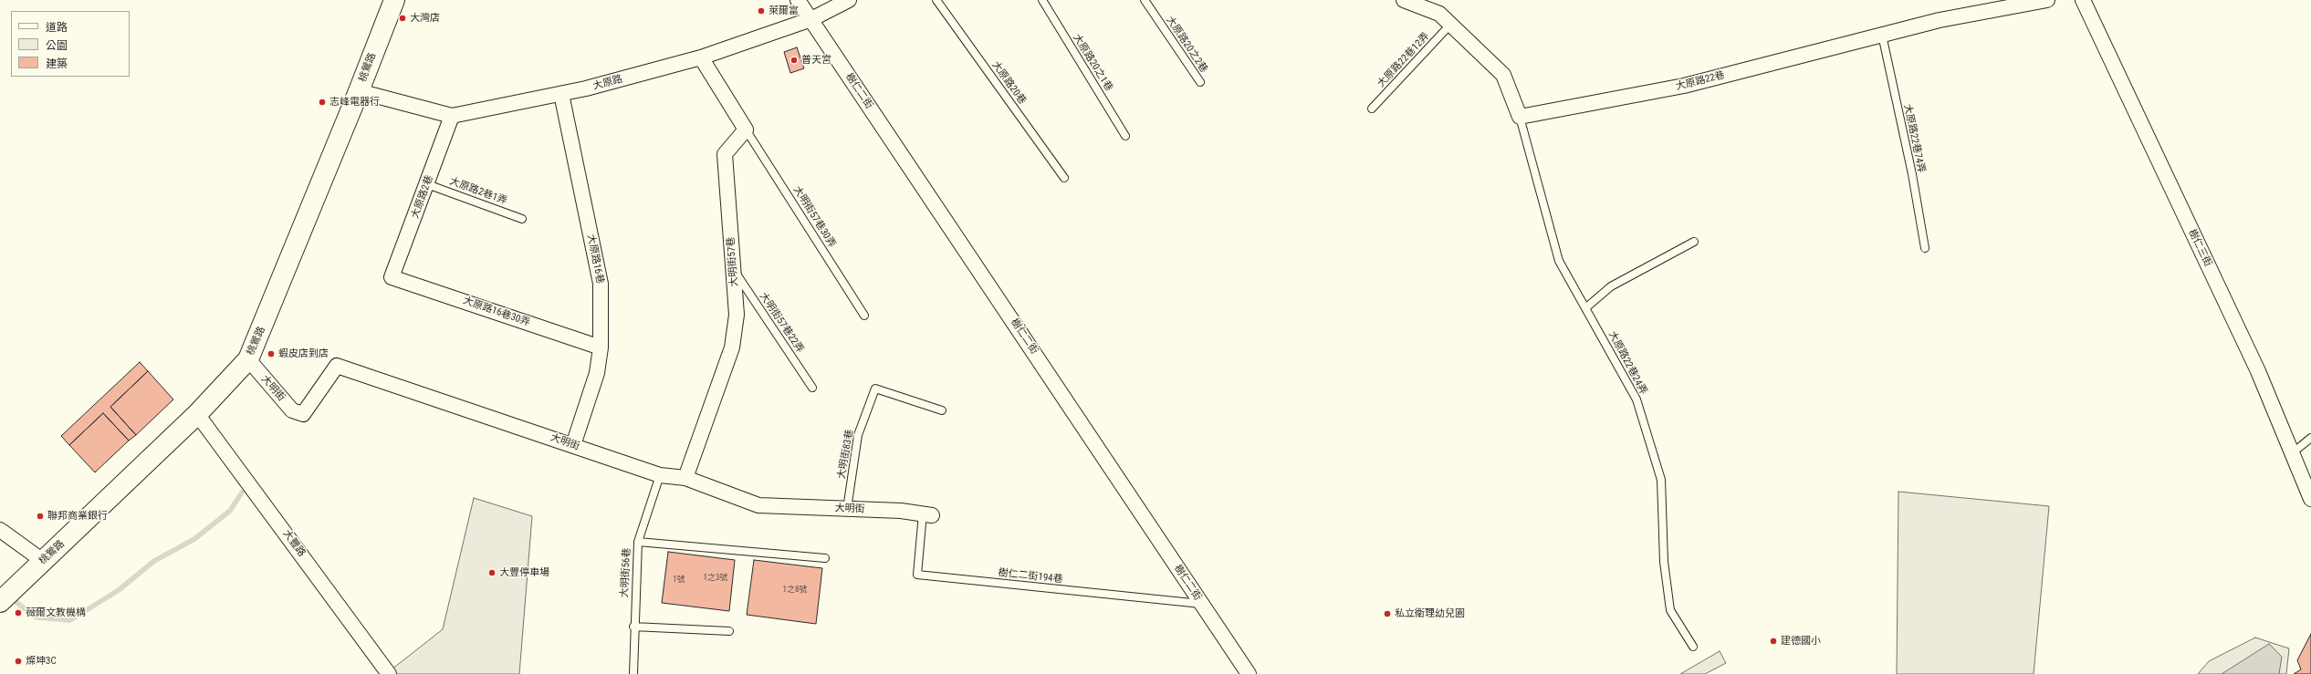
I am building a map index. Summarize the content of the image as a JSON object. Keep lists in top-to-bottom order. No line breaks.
{"streets":{"main road":["桃鶯路"],"street":["大原路22巷","大原路","樹仁二街","大原路2巷","樹仁三街","大原路16巷","大明街57巷","大原路16巷30弄","大明街","大豐路"],"lane":["大原路20之2巷","大原路22巷12弄","大原路20之1巷","大原路20巷","大原路22巷74弄","大原路2巷1弄","大明街57巷30弄","大明街57巷22弄","大原路22巷24弄","大明街83巷","大明街56巷","樹仁二街194巷"]},"crossings":[["桃鶯路","大原路"],["桃鶯路","大明街"],["桃鶯路","大豐路"],["大原路22巷","大原路22巷74弄"],["大原路22巷","大原路22巷24弄"],["大原路","樹仁二街"],["大原路","大原路2巷"],["大原路","大原路16巷"],["樹仁二街","樹仁二街194巷"],["大原路2巷1弄","大原路2巷"],["大原路2巷","大原路16巷30弄"],["大明街57巷30弄","大明街57巷"],["大原路16巷","大原路16巷30弄"],["大原路16巷","大明街"],["大明街57巷","大明街57巷22弄"],["大明街57巷","大明街"],["大明街","大明街83巷"],["大明街","大明街56巷"],["大明街","樹仁二街194巷"]],"places":["萊爾富","大灣店","普天宮","志峰電器行","蝦皮店到店","聯邦商業銀行","大豐停車場","薇爾文教機構","私立衛理幼兒園","建德國小","燦坤3C"],"house_numbers":["1之3號","1號","1之8號"],"legend":["道路","公園","建築"]}
